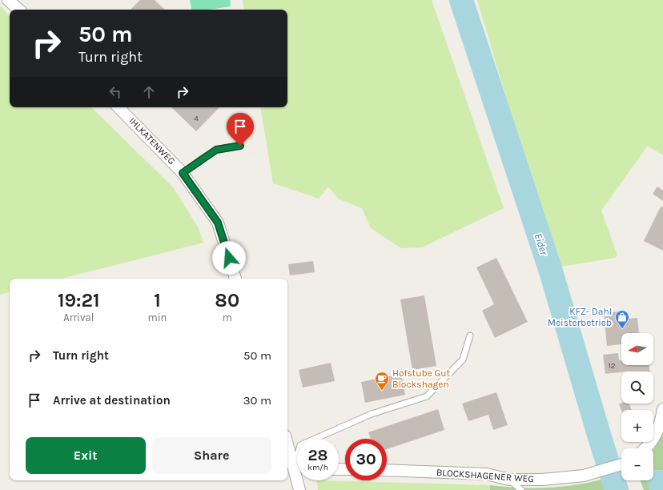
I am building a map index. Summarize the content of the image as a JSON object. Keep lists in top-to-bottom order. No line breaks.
{"streets":{"street":["IHLKATENWEG","BLOCKSHAGENER WEG"]},"water":["Eider"],"places":{"shop":["KFZ- Dahl Meisterbetrieb"],"cafe":["Hofstube Gut Blockshagen"]},"house_numbers":["4","12"],"north":"left","page":{"turn":["50 m","Turn right"],"eta":["19:21","Arrival","1","min","80","m"],"map_buttons":["+","−"],"list":[{"name":"Turn right","value":"50 m"},{"name":"Arrive at destination","value":"30 m"}],"buttons":["Exit","Share"],"speed":"28 km/h","limit":"30"}}
